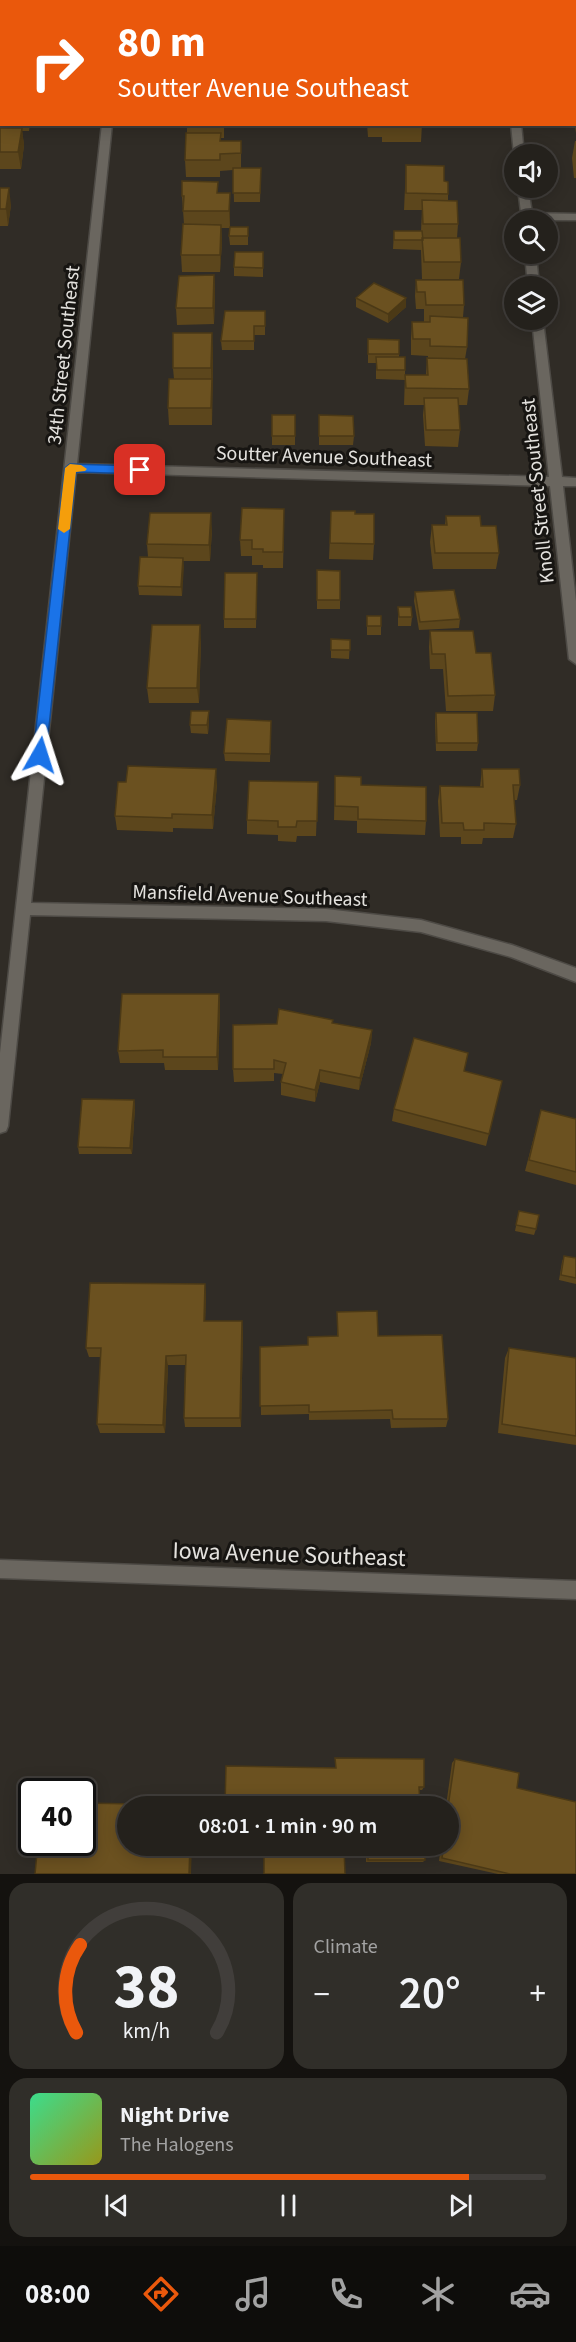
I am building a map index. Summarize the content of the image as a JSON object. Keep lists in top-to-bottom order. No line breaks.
{"streets":{"street":["34th Street Southeast","Soutter Avenue Southeast","Knoll Street Southeast","Mansfield Avenue Southeast","Iowa Avenue Southeast"]},"crossings":[["34th Street Southeast","Soutter Avenue Southeast"],["34th Street Southeast","Mansfield Avenue Southeast"],["Soutter Avenue Southeast","Knoll Street Southeast"]],"page":{"turn":["80 m","Soutter Avenue Southeast"],"limit":"40","trip":"08:01 · 1 min · 90 m","tile":"Climate","heat":["−","20°","+"],"song":["Night Drive","The Halogens"],"tabs":"08:00","gauge":["38","km/h"]}}
